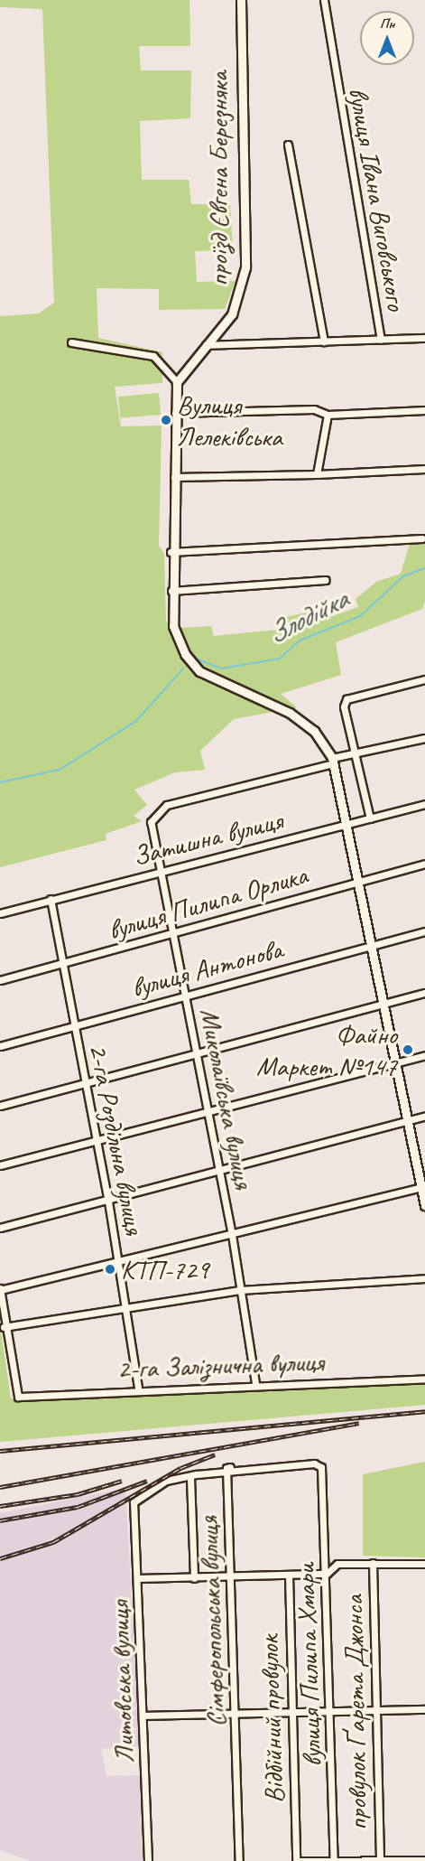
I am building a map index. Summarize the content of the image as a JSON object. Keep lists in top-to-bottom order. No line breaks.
{"streets":{"street":["проїзд Євгена Березняка","вулиця Івана Виговського","Затишна вулиця","вулиця Пилипа Орлика","вулиця Антонова","Миколаївська вулиця","2-га Роздільна вулиця","2-га Залізнична вулиця","Сімферопольська вулиця","вулиця Пилипа Хмари","Литовська вулиця","провулок Ґарета Джонса","Відбійний провулок"]},"crossings":[["Затишна вулиця","Миколаївська вулиця"],["Затишна вулиця","2-га Роздільна вулиця"],["вулиця Пилипа Орлика","Миколаївська вулиця"],["вулиця Пилипа Орлика","2-га Роздільна вулиця"],["вулиця Антонова","Миколаївська вулиця"],["вулиця Антонова","2-га Роздільна вулиця"],["Миколаївська вулиця","2-га Залізнична вулиця"],["2-га Роздільна вулиця","2-га Залізнична вулиця"],["Сімферопольська вулиця","вулиця Пилипа Хмари"]],"water":["Злодійка"],"places":["Вулиця Лелеківська","Файно Маркет №147","КТП-729"],"north":"top"}
